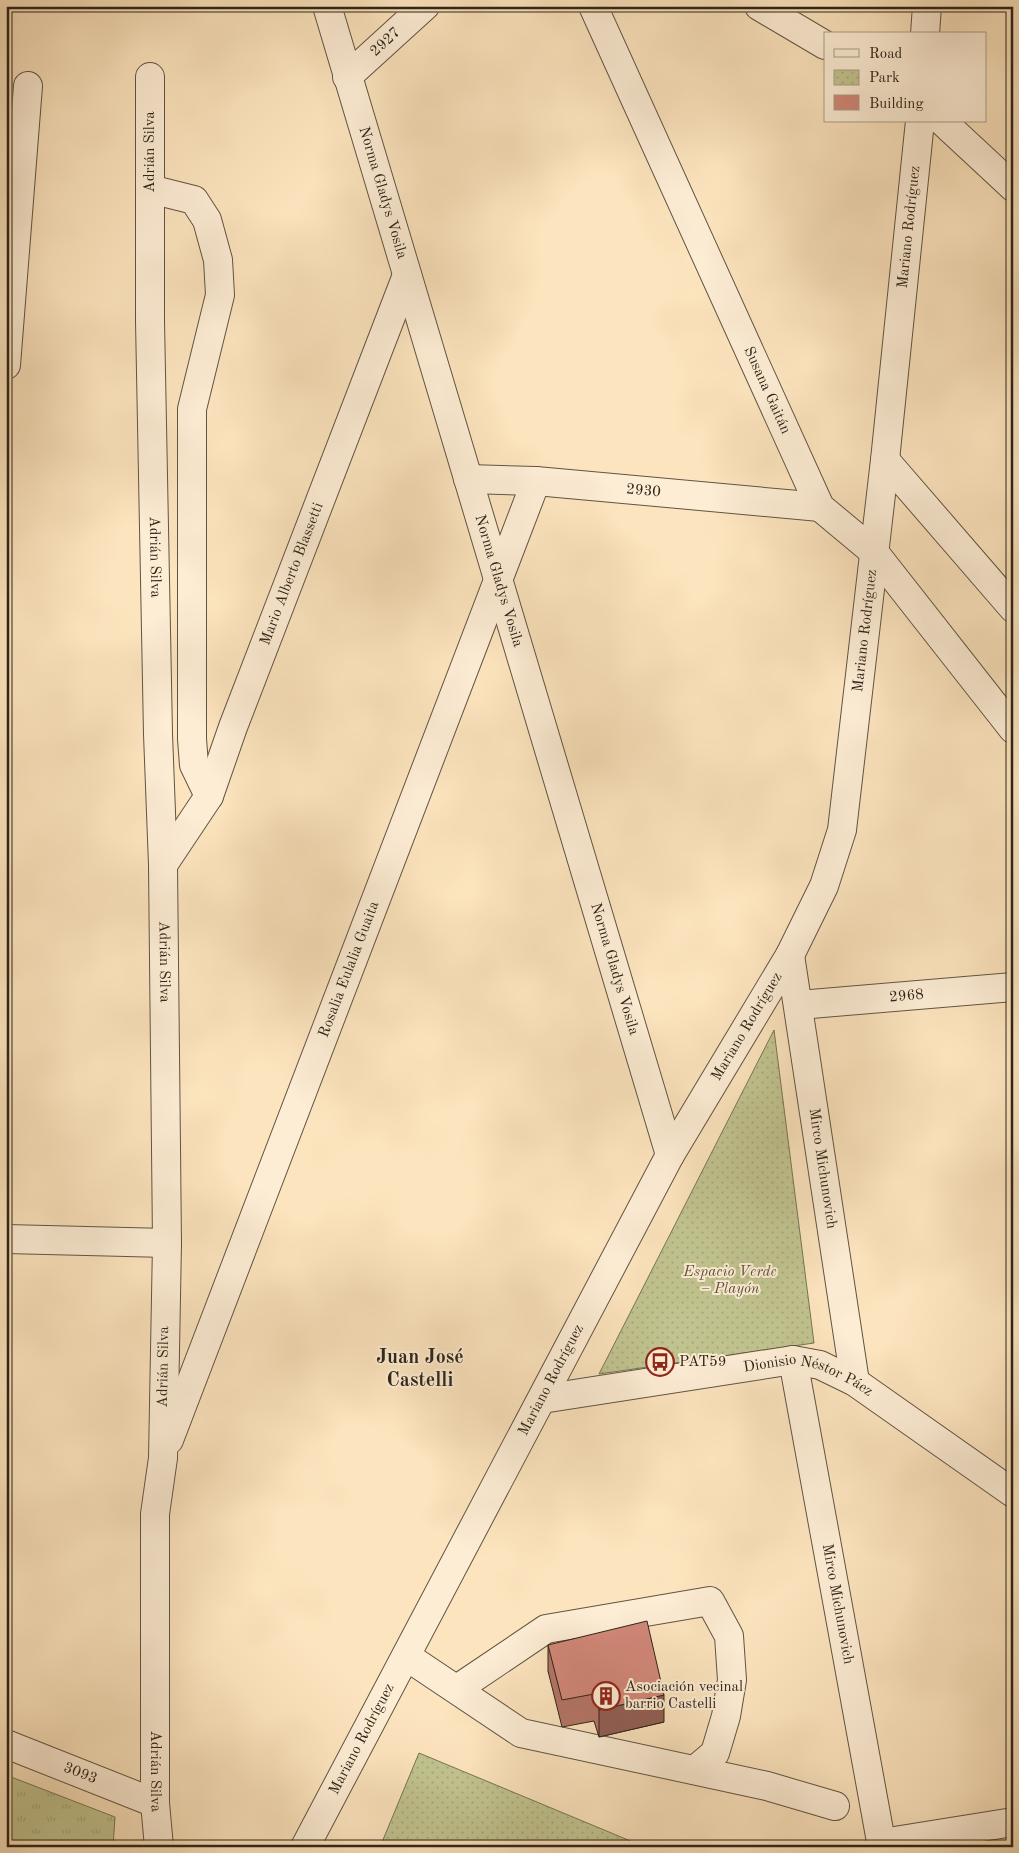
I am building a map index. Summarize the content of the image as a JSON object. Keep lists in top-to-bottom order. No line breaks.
{"streets":{"street":["2927","Adrián Silva","Norma Gladys Vosila","Mariano Rodríguez","Susana Gaitán","2930","Mario Alberto Blassetti","Rosalia Eulalia Guaita","2968","Mirco Michunovich","Dionisio Néstor Páez","3093"]},"crossings":[["2927","Norma Gladys Vosila"],["Adrián Silva","Mario Alberto Blassetti"],["Adrián Silva","Rosalia Eulalia Guaita"],["Adrián Silva","3093"],["Norma Gladys Vosila","Mariano Rodríguez"],["Norma Gladys Vosila","2930"],["Norma Gladys Vosila","Mario Alberto Blassetti"],["Norma Gladys Vosila","Rosalia Eulalia Guaita"],["Mariano Rodríguez","Susana Gaitán"],["Mariano Rodríguez","Mirco Michunovich"],["Mariano Rodríguez","Dionisio Néstor Páez"],["Susana Gaitán","2930"],["2930","Rosalia Eulalia Guaita"],["2968","Mirco Michunovich"],["Mirco Michunovich","Dionisio Néstor Páez"]],"districts":["Juan José Castelli"],"parks":["Espacio Verde – Playón"],"places":{"bus stop":["PAT59"],"building":["Asociación vecinal barrio Castelli"]},"legend":["Road","Park","Building"]}
